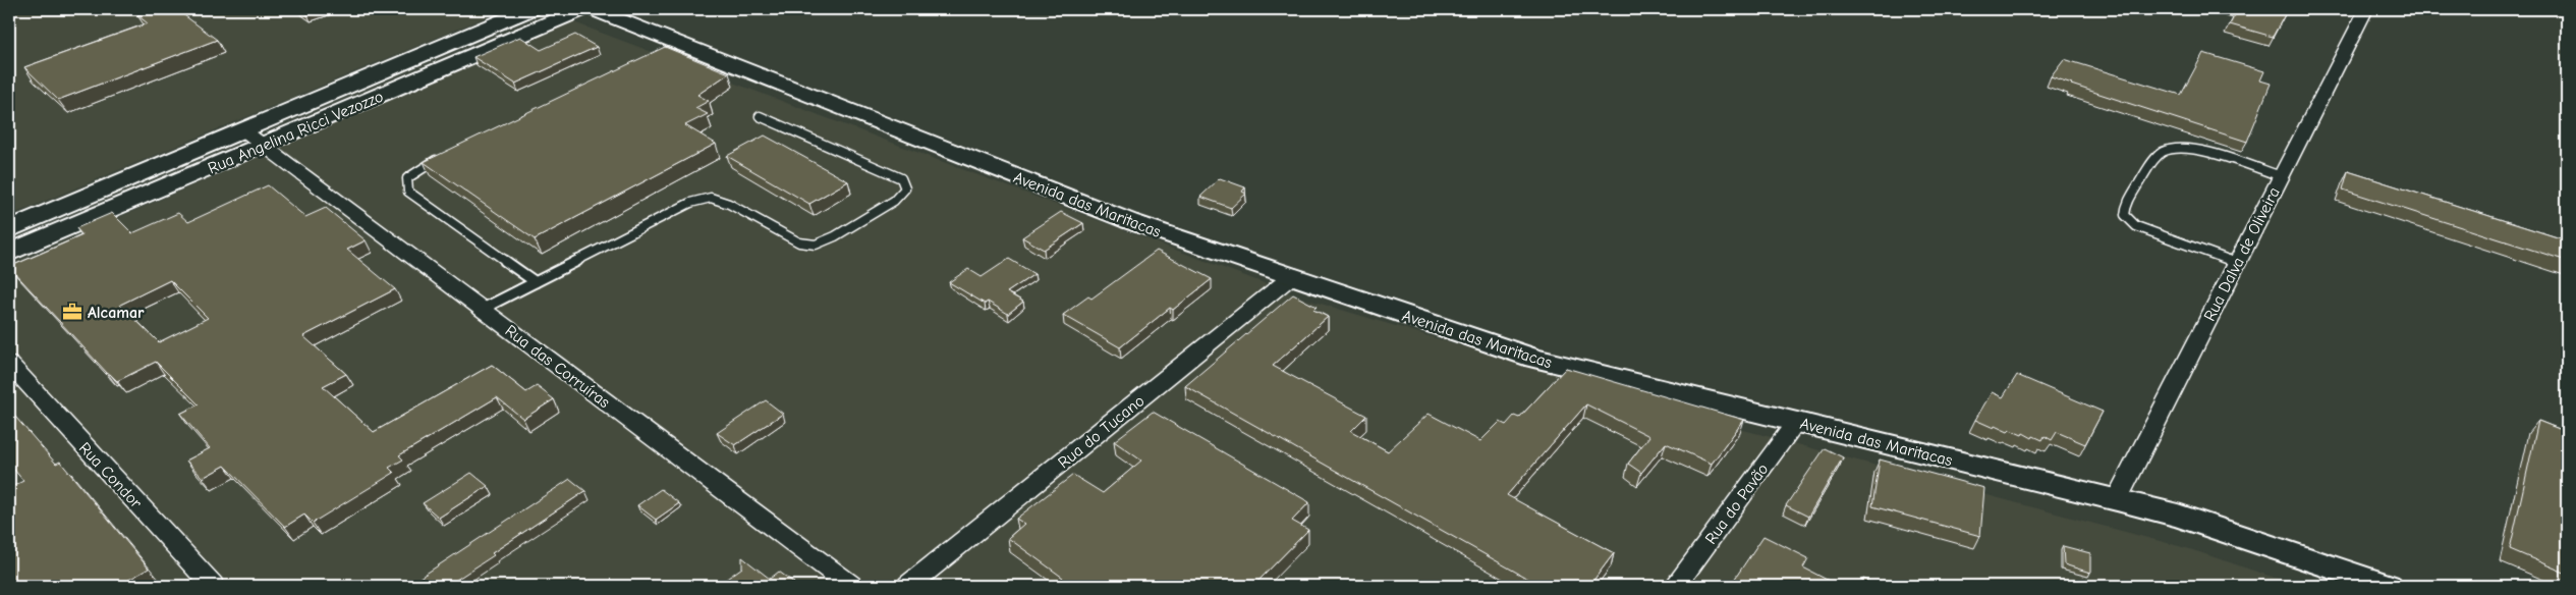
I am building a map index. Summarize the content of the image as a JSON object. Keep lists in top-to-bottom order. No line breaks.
{"streets":{"main road":["Rua Angelina Ricci Vezozzo"],"street":["Avenida das Maritacas","Rua Dalva de Oliveira","Rua das Corruíras","Rua do Tucano","Rua Condor","Rua do Pavão"]},"crossings":[["Rua Angelina Ricci Vezozzo","Rua das Corruíras"],["Avenida das Maritacas","Rua Dalva de Oliveira"],["Avenida das Maritacas","Rua do Tucano"],["Avenida das Maritacas","Rua do Pavão"]],"places":{"office":["Alcamar"]}}
